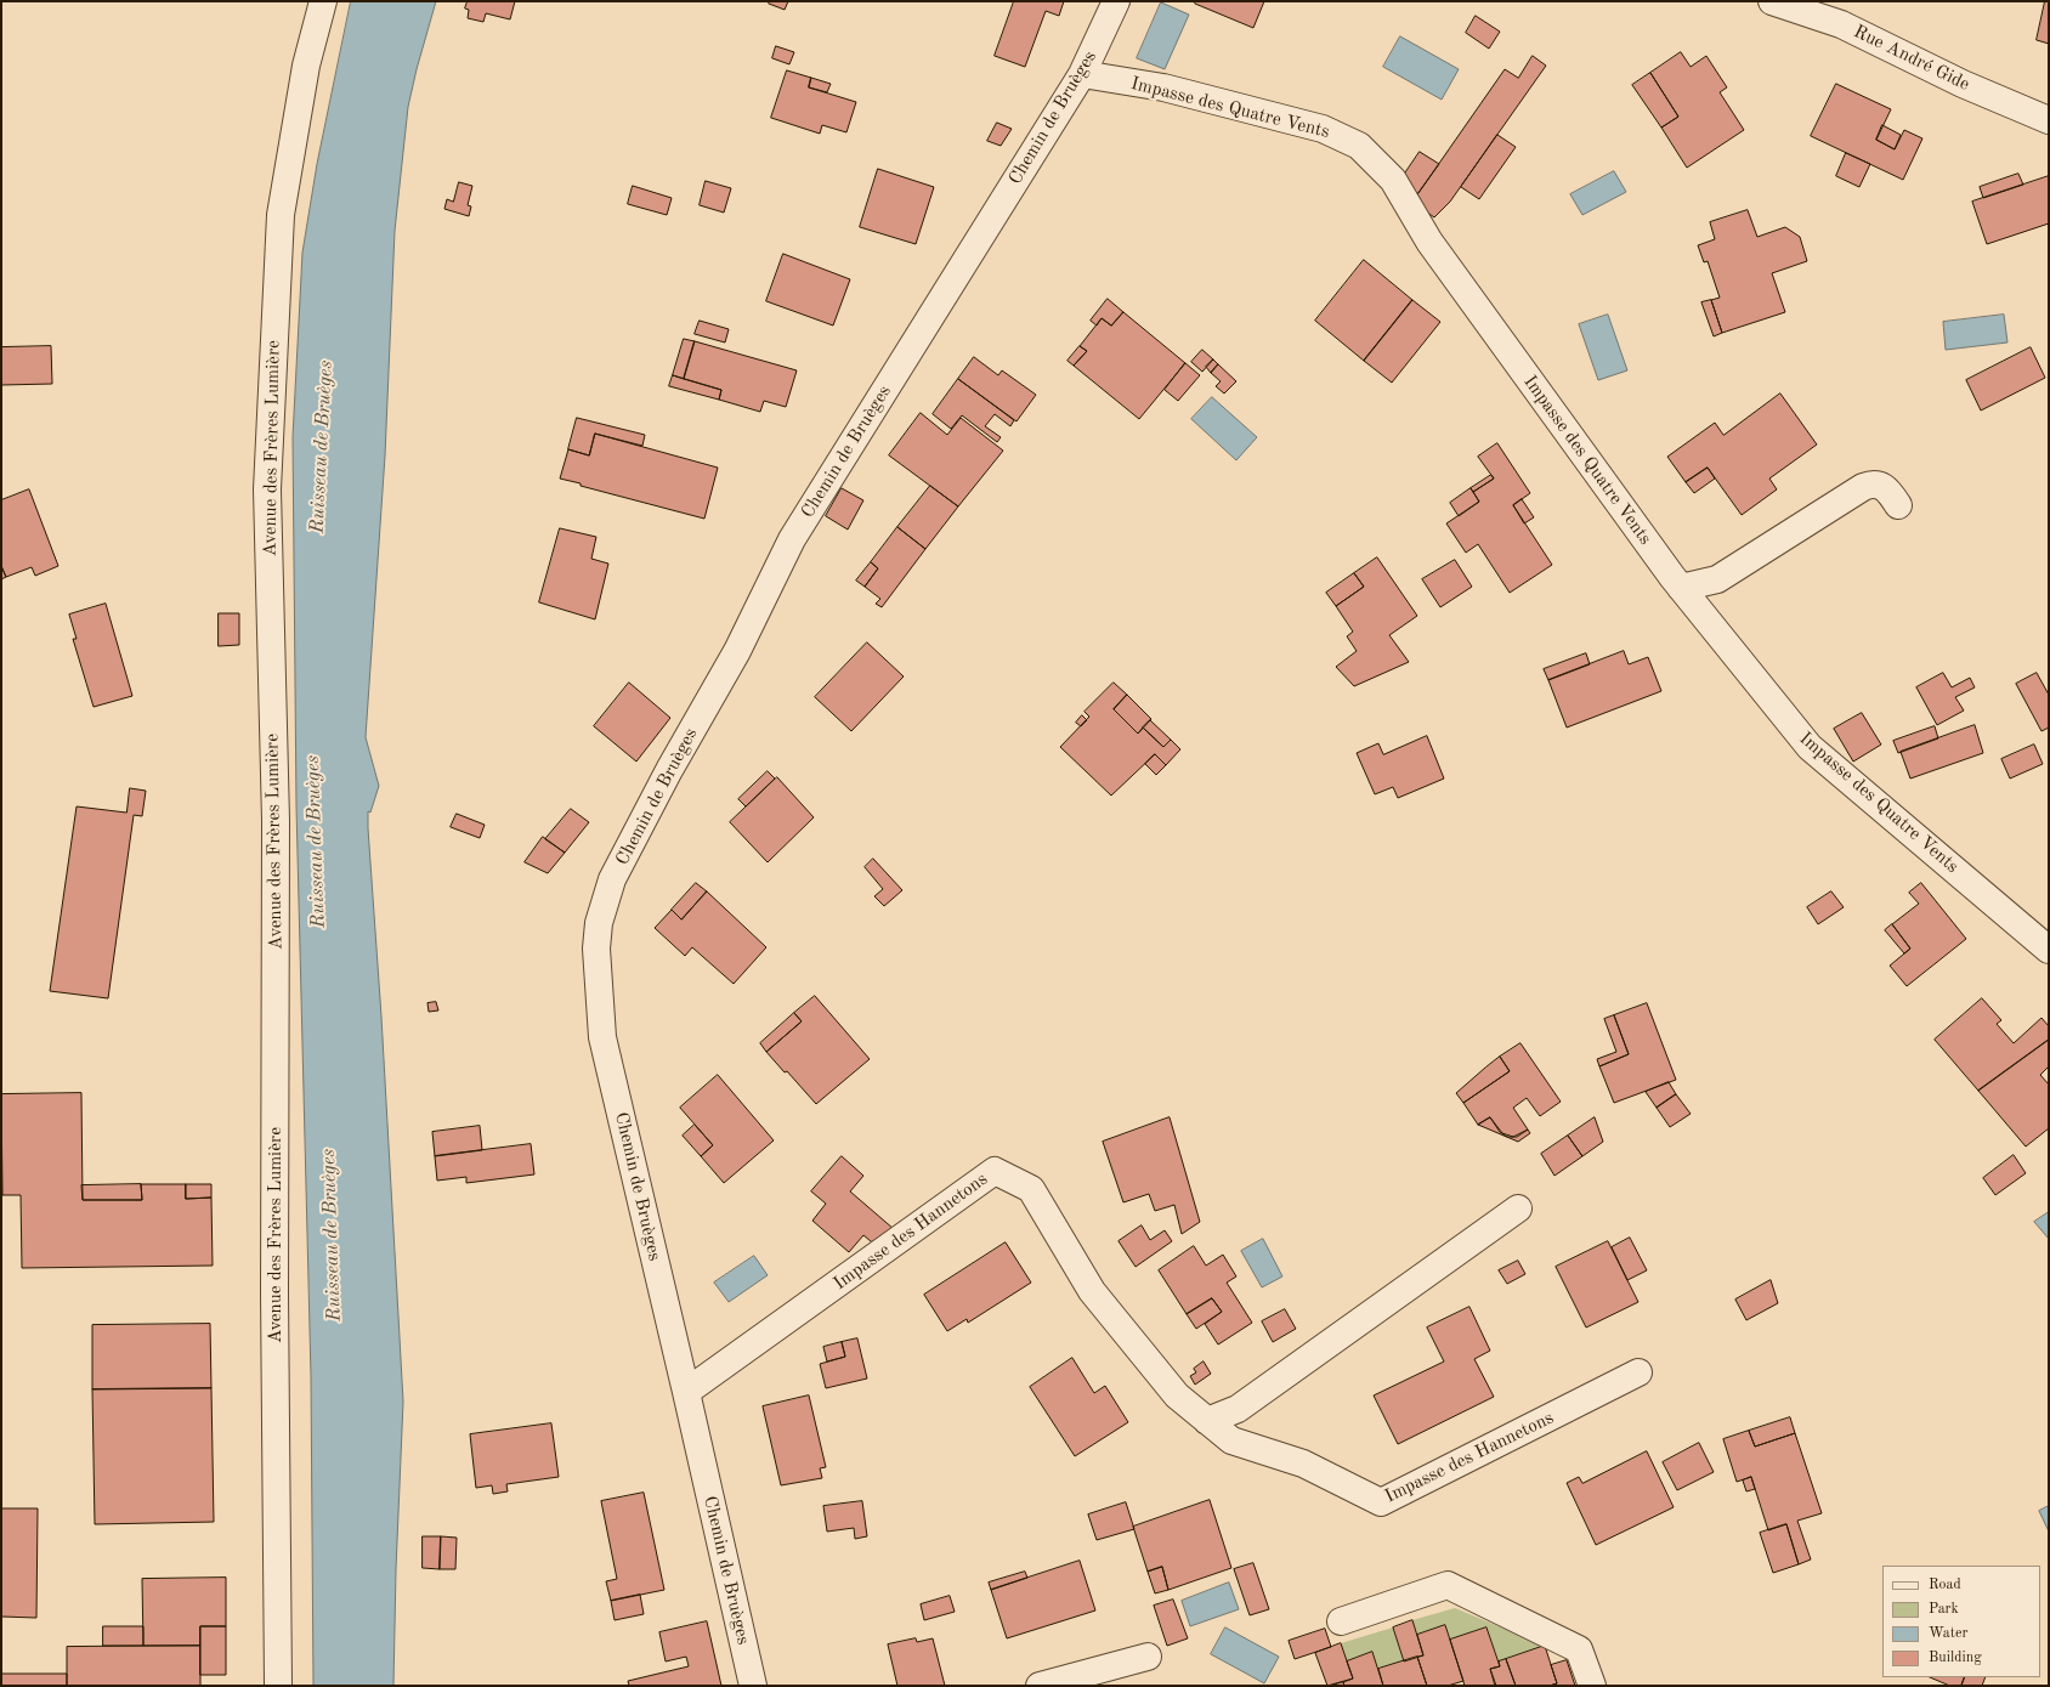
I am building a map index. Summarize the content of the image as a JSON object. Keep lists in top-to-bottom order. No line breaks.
{"streets":{"street":["Rue André Gide","Impasse des Quatre Vents","Chemin de Bruèges","Avenue des Frères Lumière","Impasse des Hannetons"]},"crossings":[["Impasse des Quatre Vents","Chemin de Bruèges"],["Chemin de Bruèges","Impasse des Hannetons"]],"water":["Ruisseau de Bruèges"],"legend":["Road","Park","Water","Building"]}
